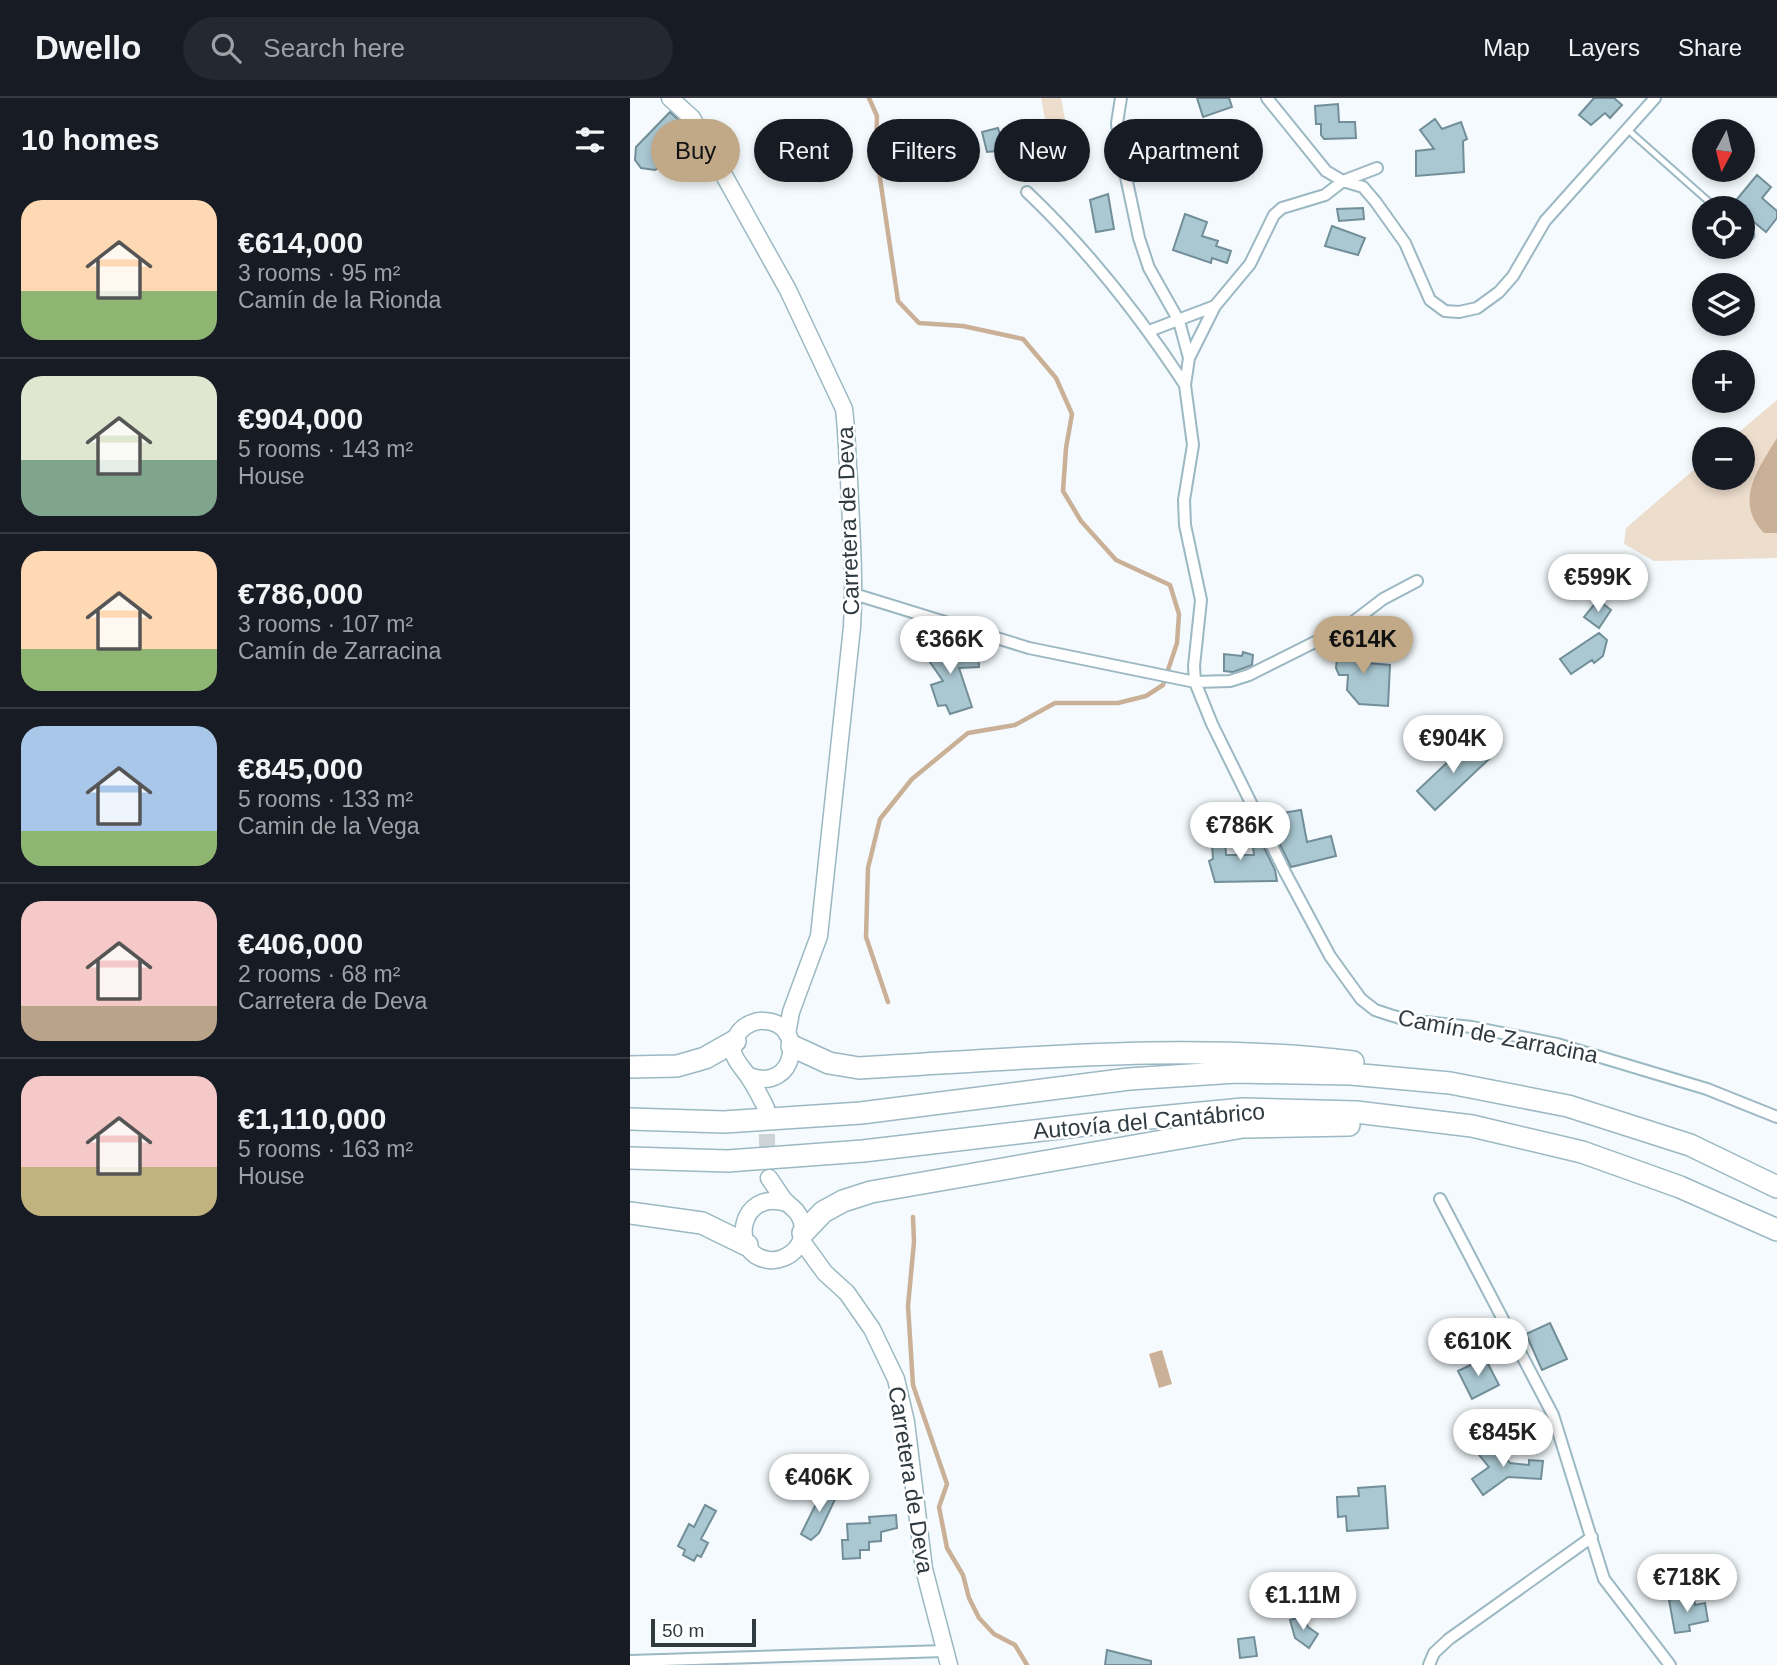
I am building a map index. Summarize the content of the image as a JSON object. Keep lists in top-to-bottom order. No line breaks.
{"streets":{"highway":["Autovía del Cantábrico"],"street":["Carretera de Deva","Camín de Zarracina"]},"scale_bar":"50 m","north":"bottom","page":{"header":"Dwello","search":"Search here","nav":["Map","Layers","Share"],"heading":"10 homes","map_buttons":["+","−"],"chip":["Buy","Rent","Filters","New","Apartment"],"list":[{"name":"€614,000","note":"3 rooms · 95 m² · Camín de la Rionda"},{"name":"€904,000","note":"5 rooms · 143 m² · House"},{"name":"€786,000","note":"3 rooms · 107 m² · Camín de Zarracina"},{"name":"€845,000","note":"5 rooms · 133 m² · Camin de la Vega"},{"name":"€406,000","note":"2 rooms · 68 m² · Carretera de Deva"},{"name":"€1,110,000","note":"5 rooms · 163 m² · House"}],"price":["€599K","€366K","€614K","€904K","€786K","€610K","€845K","€406K","€718K","€1.11M"],"scale":"50 m"}}
